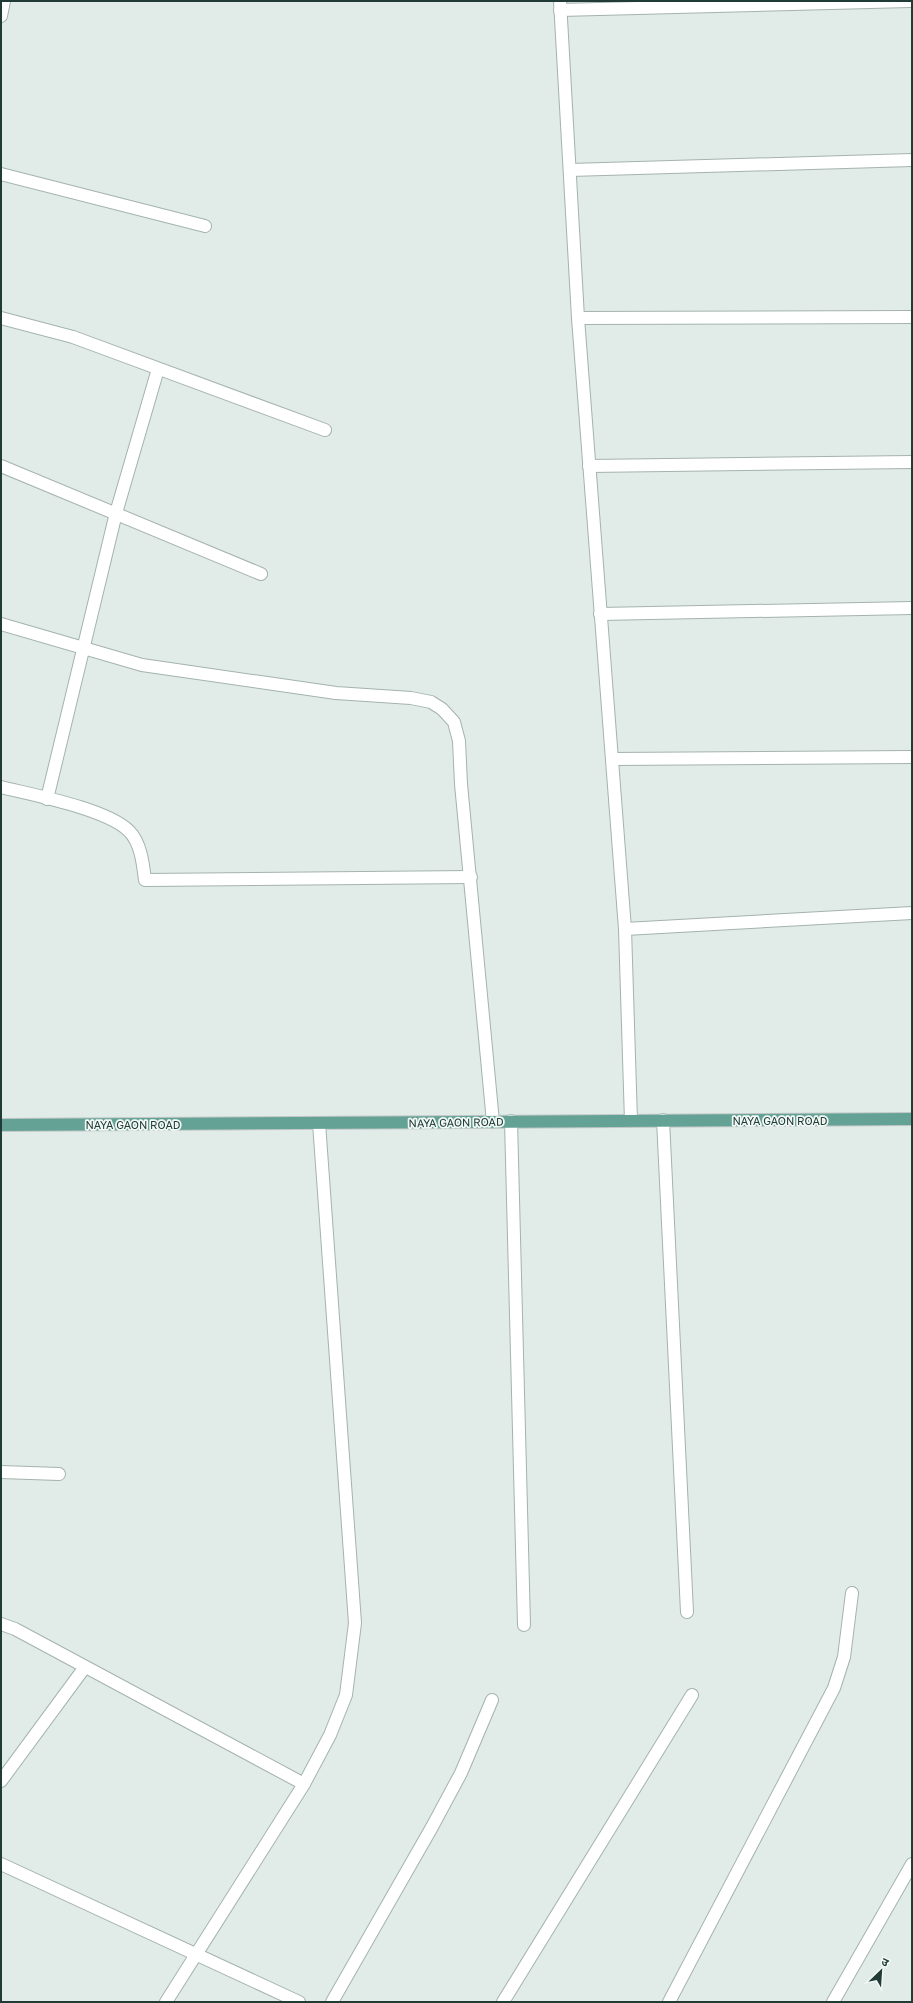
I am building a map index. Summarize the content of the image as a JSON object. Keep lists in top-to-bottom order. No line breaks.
{"streets":{"main road":["NAYA GAON ROAD"]},"north":"top right"}
